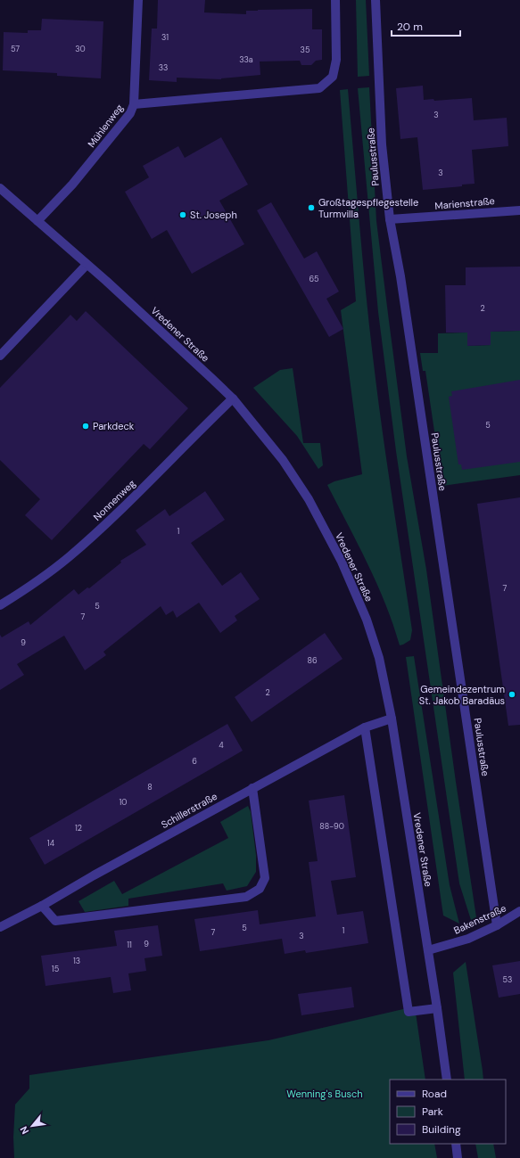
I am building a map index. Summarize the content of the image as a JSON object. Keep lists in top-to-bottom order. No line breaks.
{"streets":{"street":["Mühlenweg","Paulusstraße","Marienstraße","Vredener Straße","Nonnenweg","Schillerstraße","Bakenstraße"]},"crossings":[["Mühlenweg","Vredener Straße"],["Paulusstraße","Marienstraße"],["Paulusstraße","Bakenstraße"],["Vredener Straße","Nonnenweg"],["Vredener Straße","Schillerstraße"],["Vredener Straße","Bakenstraße"]],"parks":["Wenning's Busch"],"places":["Großtagespflegestelle Turmvilla","St. Joseph","Parkdeck","Gemeindezentrum St. Jakob Baradäus"],"house_numbers":["31","57","30","35","33a","33","3","3","65","2","5","1","7","5","7","9","86","2","4","6","8","10","88-90","12","14","5","1","7","3","9","11","13","15","53"],"legend":["Road","Park","Building"],"scale_bar":"20 m","north":"bottom left"}
